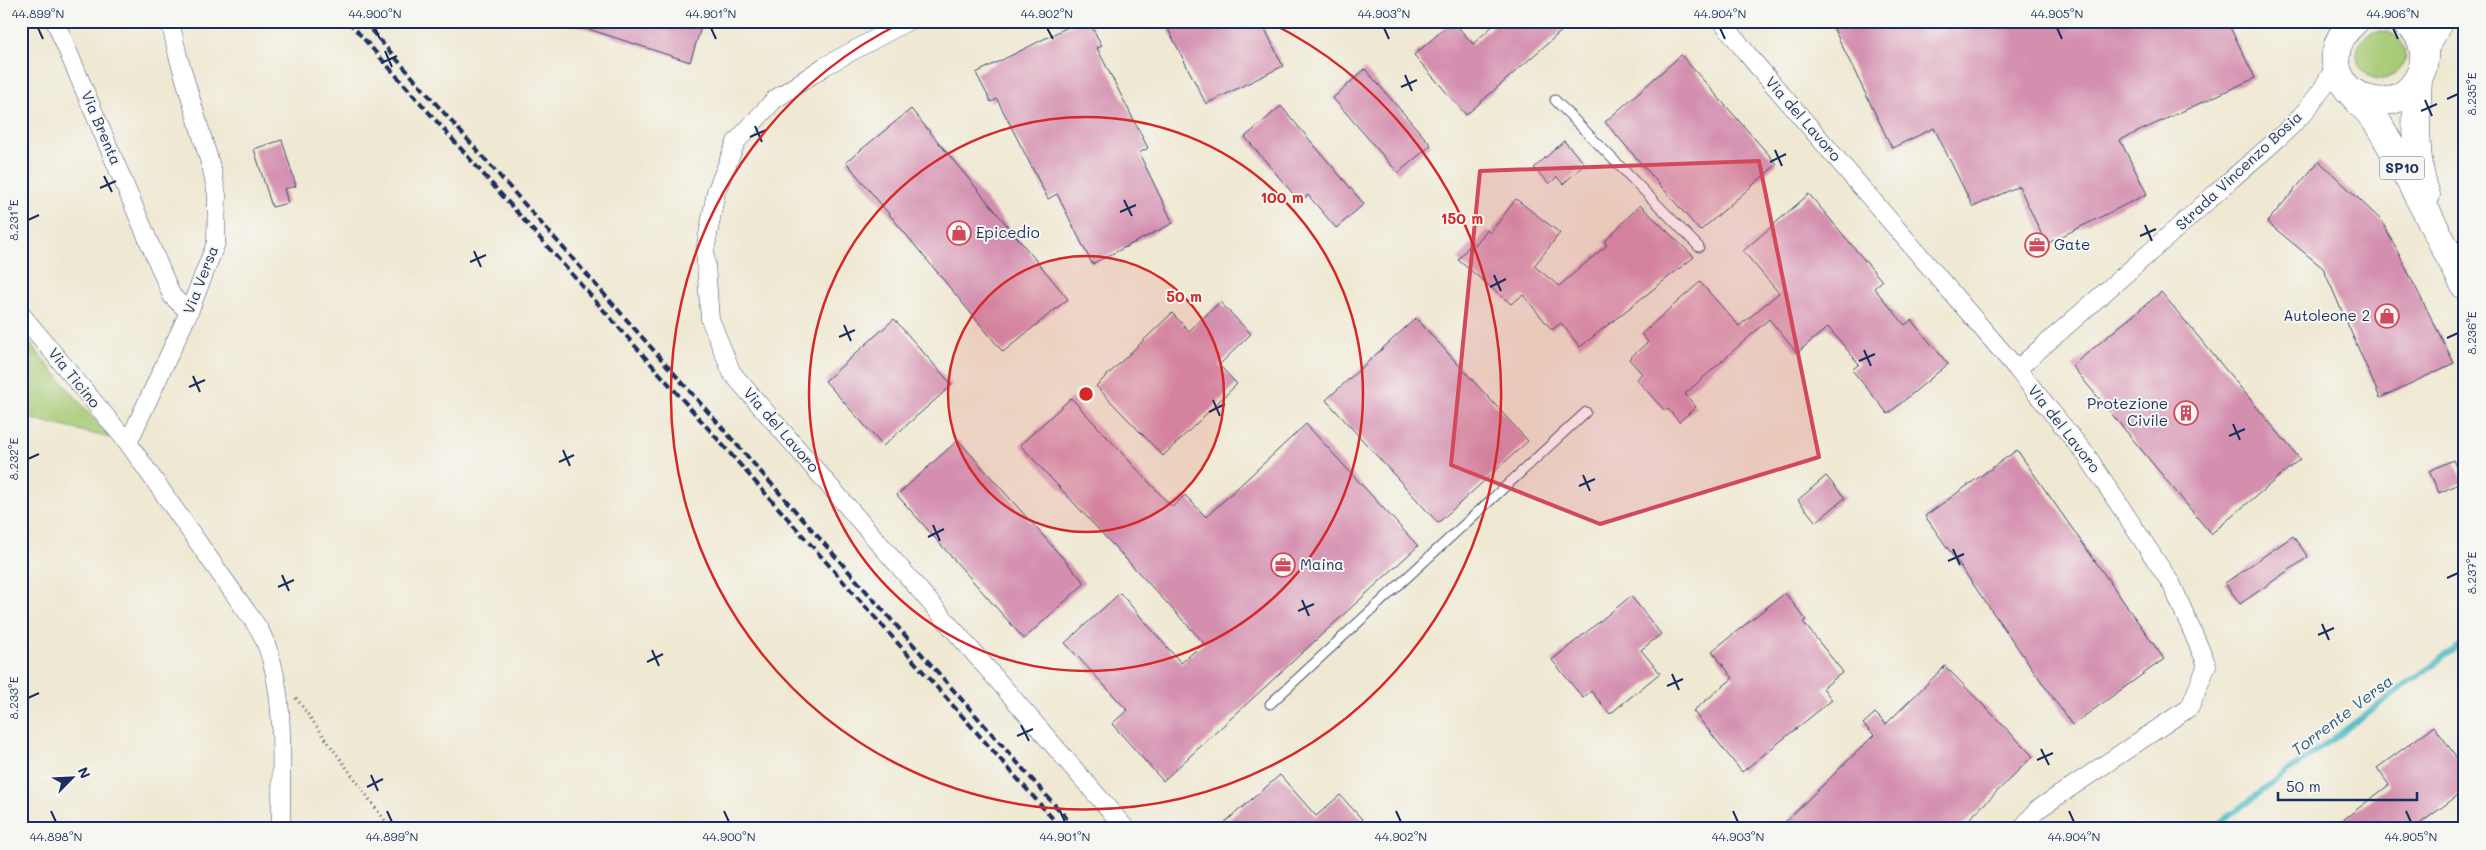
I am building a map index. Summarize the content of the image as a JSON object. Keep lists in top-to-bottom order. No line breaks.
{"streets":{"main road":["SP10"],"street":["Via del Lavoro","Via Brenta","Strada Vincenzo Bosia","Via Versa","Via Ticino"]},"crossings":[["Via del Lavoro","Strada Vincenzo Bosia"],["Via Brenta","Via Versa"],["SP10","Strada Vincenzo Bosia"],["Via Versa","Via Ticino"]],"water":["Torrente Versa"],"places":{"shop":["Epicedio","Autoleone 2"],"office":["Gate","Maina"],"building":["Protezione Civile"]},"scale_bar":"50 m","north":"top right","coordinates":["44.899°N","44.900°N","44.901°N","44.902°N","44.903°N","44.904°N","44.905°N","44.906°N","8.235°E","8.231°E","8.236°E","8.232°E","8.237°E","8.233°E","44.898°N"],"rings":["100 m","150 m","50 m"]}
